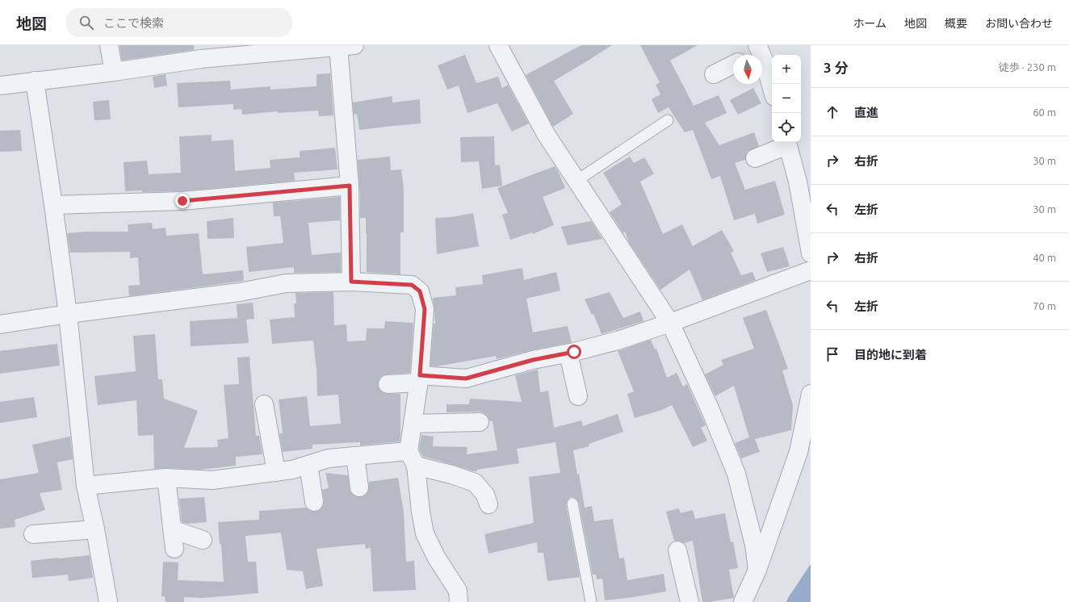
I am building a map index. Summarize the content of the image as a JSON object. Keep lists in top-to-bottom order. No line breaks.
{"north":"bottom","page":{"header":"地図","search":"ここで検索","nav":["ホーム","地図","概要","お問い合わせ"],"heading":["3 分","徒歩 · 230 m"],"map_buttons":["+","−"],"list":[["直進","60 m"],["右折","30 m"],["左折","30 m"],["右折","40 m"],["左折","70 m"],"目的地に到着"]}}
